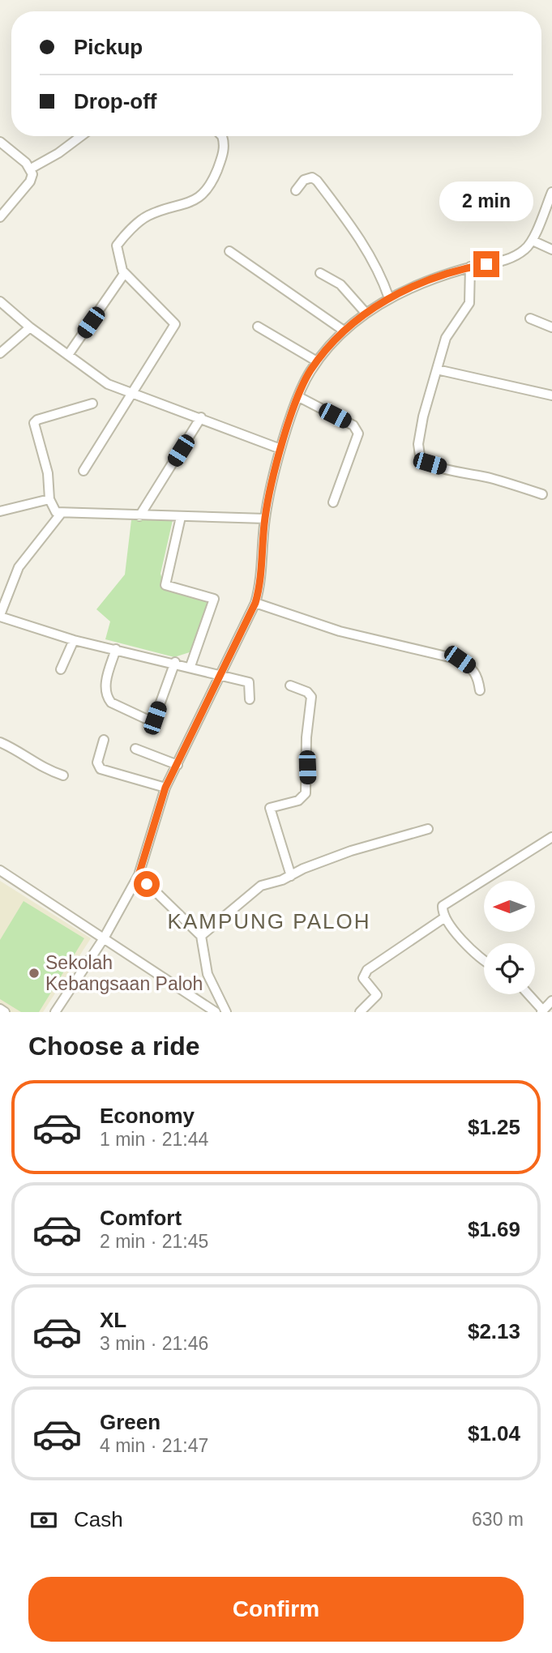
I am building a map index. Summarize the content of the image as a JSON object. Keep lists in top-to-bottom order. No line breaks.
{"districts":["KAMPUNG PALOH"],"places":["Sekolah Kebangsaan Paloh"],"north":"left","page":{"banner":["Pickup","Drop-off"],"bubble":"2 min","heading":"Choose a ride","list":[{"name":"Economy","note":"1 min · 21:44","value":"$1.25"},{"name":"Comfort","note":"2 min · 21:45","value":"$1.69"},{"name":"XL","note":"3 min · 21:46","value":"$2.13"},{"name":"Green","note":"4 min · 21:47","value":"$1.04"}],"pay":["Cash","630 m"],"buttons":"Confirm"}}
